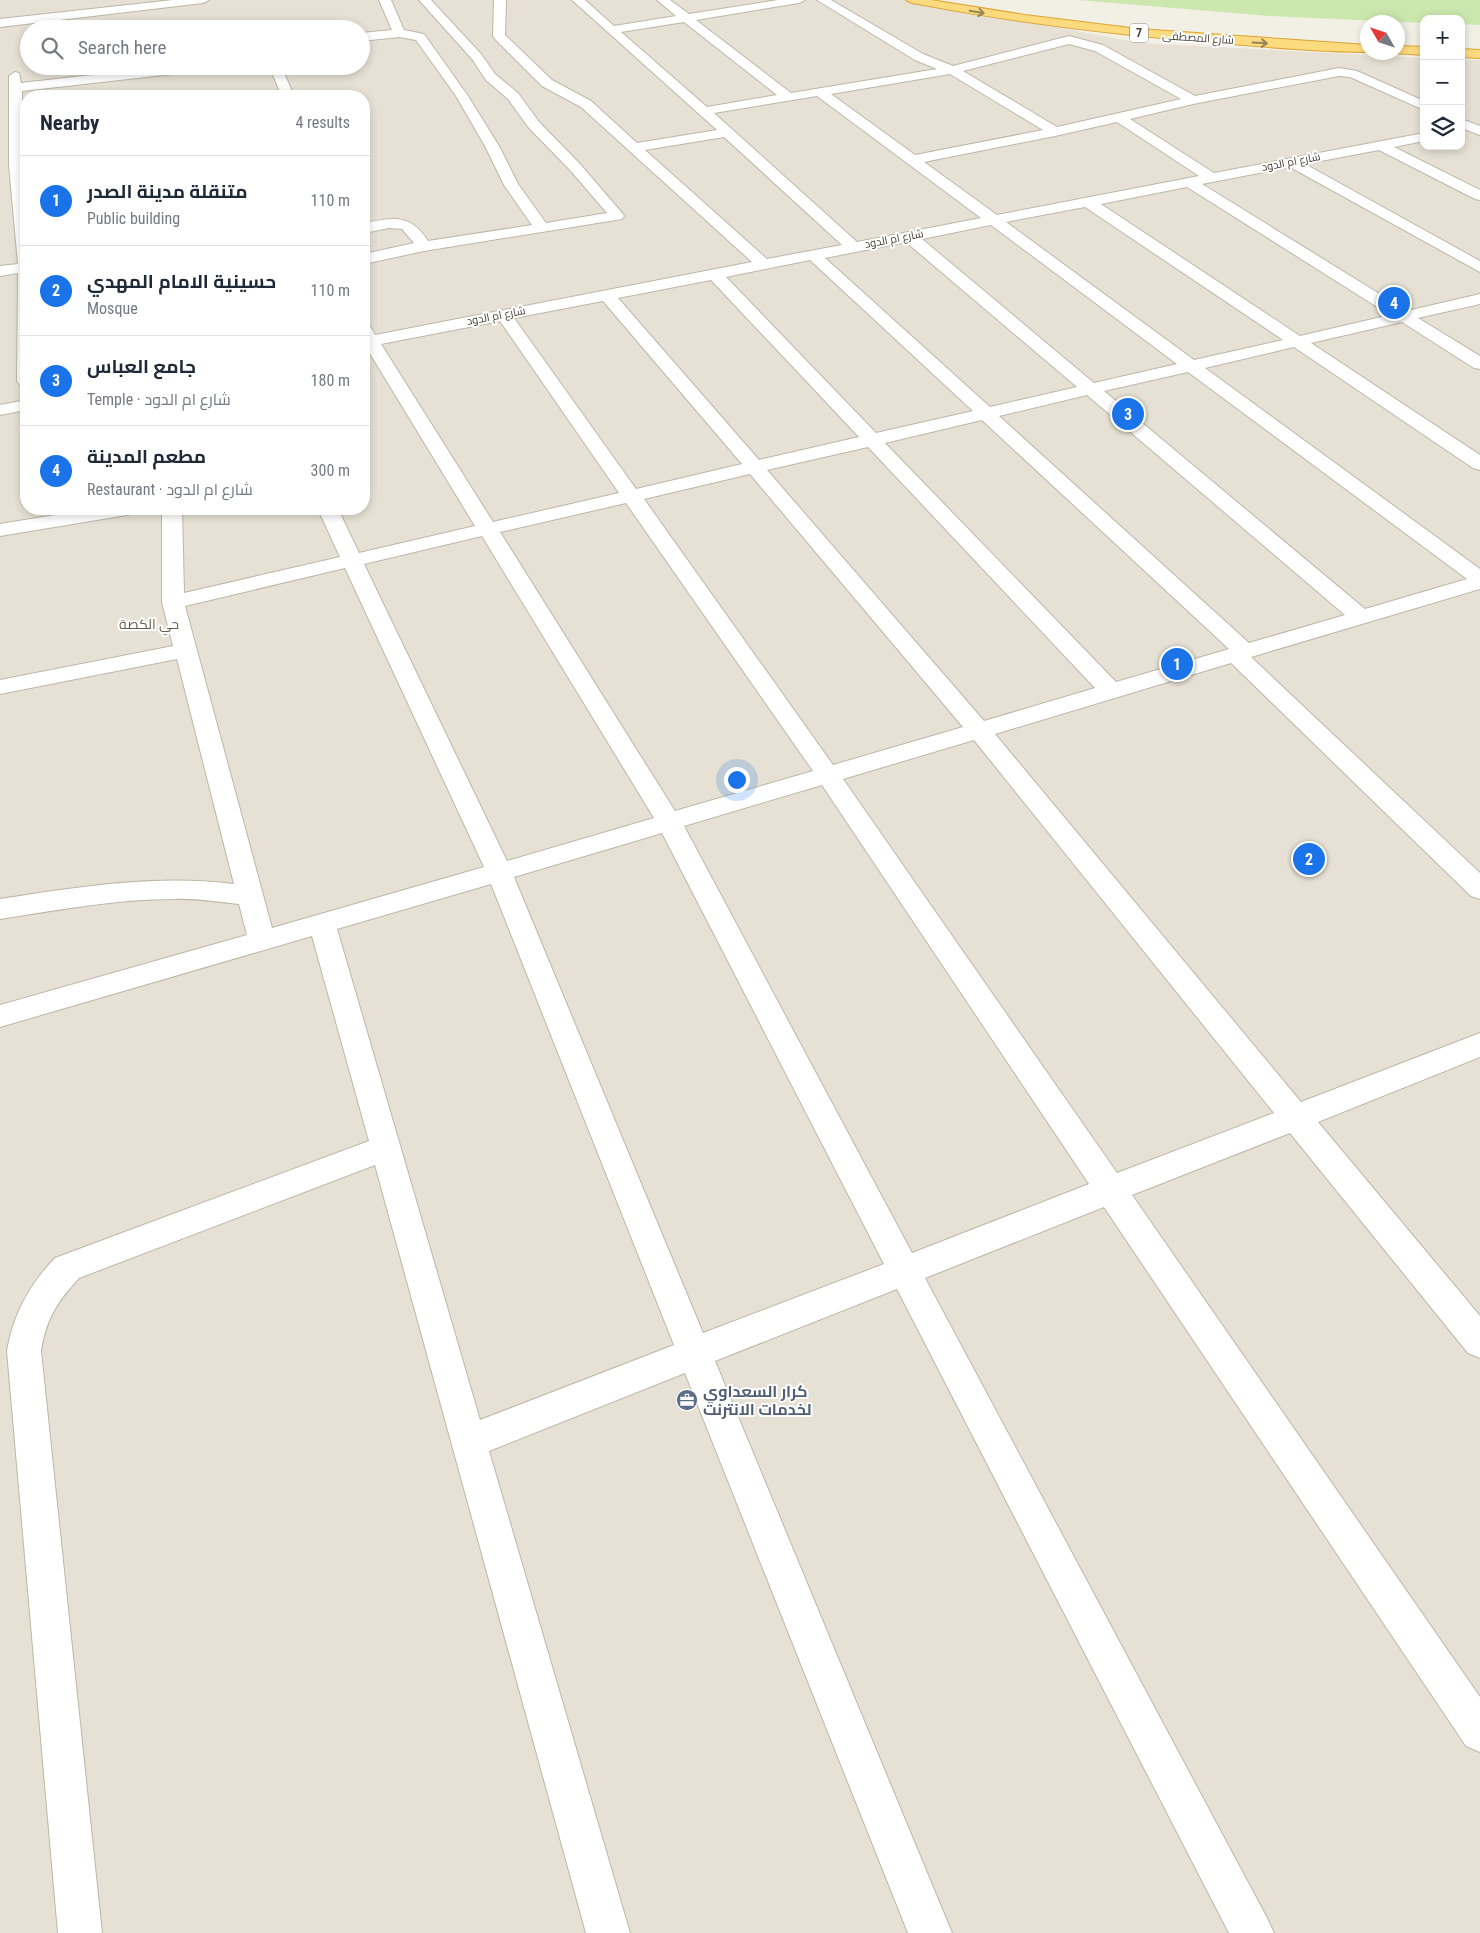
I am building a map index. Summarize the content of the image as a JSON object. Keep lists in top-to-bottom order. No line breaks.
{"streets":{"highway":["7","شارع المصطفى"],"street":["شارع ام الدود"]},"one_way":["شارع المصطفى"],"districts":["حي الكصة"],"places":{"office":["كرار السعداوي لخدمات الانترنت"]},"north":"top left","page":{"map_buttons":["+","−"],"search":"Search here","heading":["Nearby","4 results"],"list":[{"mark":"1","name":"متنقلة مدينة الصدر","note":"Public building","value":"110 m"},{"mark":"2","name":"حسينية الامام المهدي","note":"Mosque","value":"110 m"},{"mark":"3","name":"جامع العباس","note":"Temple · شارع ام الدود","value":"180 m"},{"mark":"4","name":"مطعم المدينة","note":"Restaurant · شارع ام الدود","value":"300 m"}],"pins":["4","3","1","2"]}}
